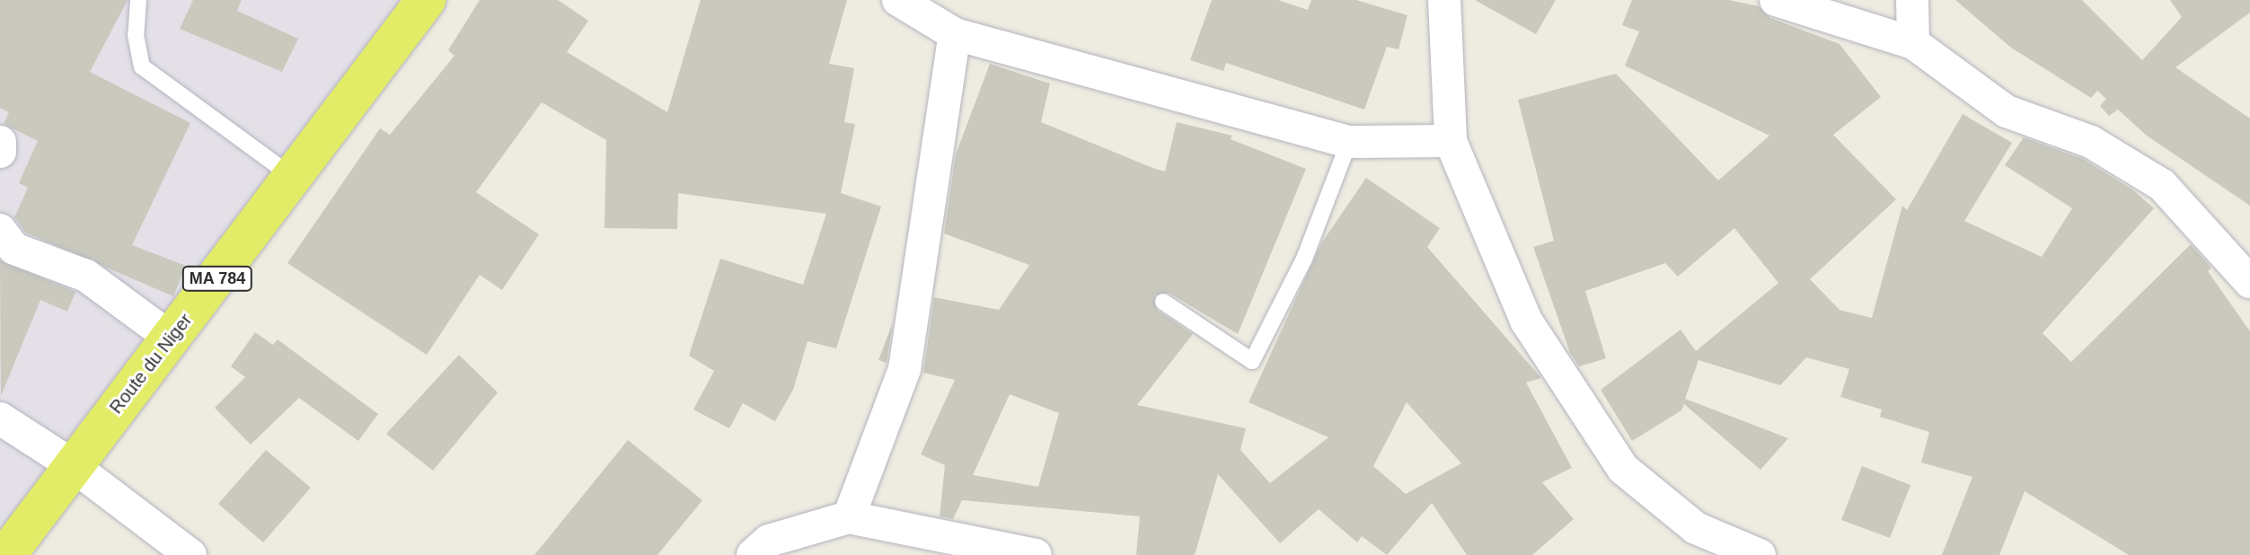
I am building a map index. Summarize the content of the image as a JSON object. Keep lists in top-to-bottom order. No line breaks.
{"streets":{"main road":["MA 784","Route du Niger"]}}
